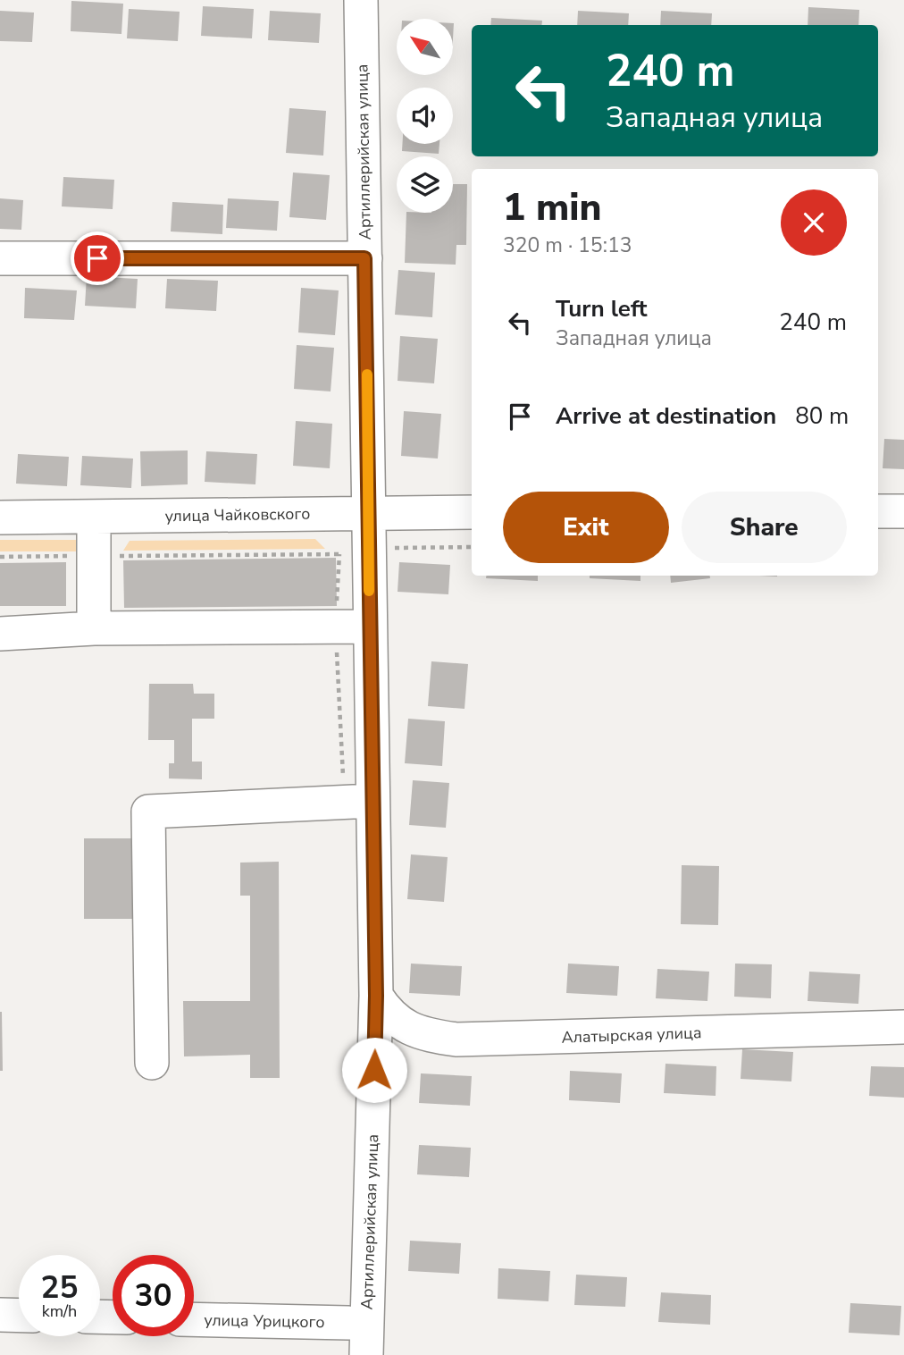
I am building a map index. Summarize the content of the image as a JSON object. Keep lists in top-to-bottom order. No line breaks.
{"streets":{"street":["Артиллерийская улица","улица Чайковского","Алатырская улица","улица Урицкого"]},"crossings":[["Артиллерийская улица","улица Чайковского"],["Артиллерийская улица","Алатырская улица"]],"north":"top left","page":{"turn":["240 m","Западная улица"],"heading":["1 min","320 m · 15:13"],"list":[{"name":"Turn left","note":"Западная улица","value":"240 m"},{"name":"Arrive at destination","value":"80 m"}],"buttons":["Exit","Share"],"speed":"25 km/h","limit":"30"}}
